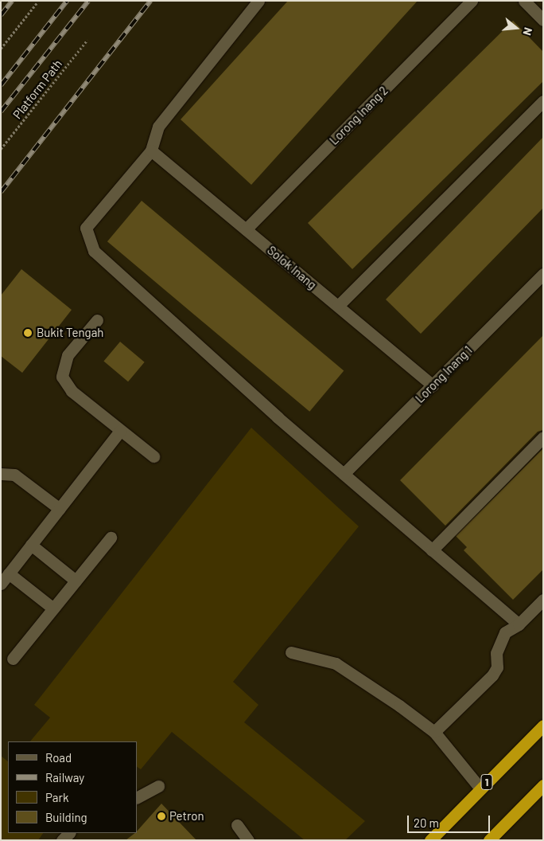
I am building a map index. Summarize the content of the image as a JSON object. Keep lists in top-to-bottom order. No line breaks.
{"streets":{"highway":["1"],"street":["Lorong Inang 2","Solok Inang","Lorong Inang 1"],"path":["Platform Path"]},"crossings":[["Lorong Inang 2","Solok Inang"],["Solok Inang","Lorong Inang 1"]],"places":["Bukit Tengah","Petron"],"legend":["Road","Railway","Park","Building"],"scale_bar":"20 m","north":"right"}
